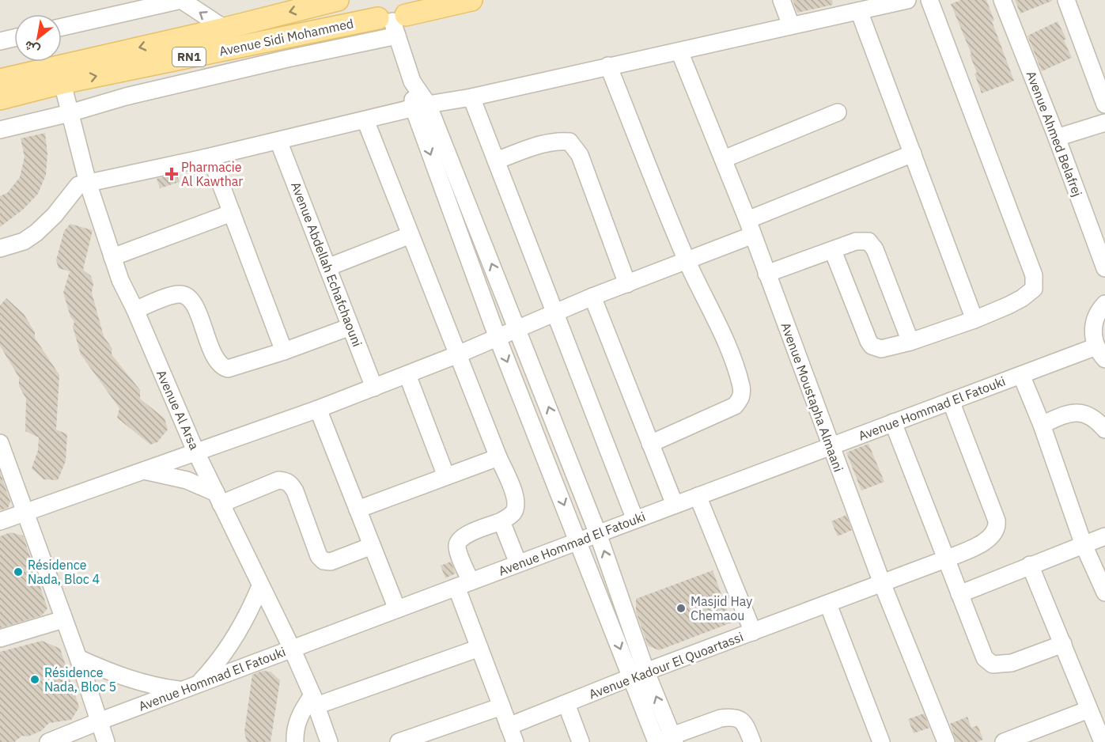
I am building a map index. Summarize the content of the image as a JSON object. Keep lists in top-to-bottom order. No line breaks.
{"streets":{"main road":["Avenue Sidi Mohammed","RN1"],"street":["Avenue Ahmed Belafrej","Avenue Abdellah Echafchaouni","Avenue Moustapha Almaani","Avenue Hommad El Fatouki","Avenue Al Arsa","Avenue Kadour El Quoartassi"]},"crossings":[["Avenue Sidi Mohammed","Avenue Al Arsa"],["Avenue Moustapha Almaani","Avenue Hommad El Fatouki"],["Avenue Moustapha Almaani","Avenue Kadour El Quoartassi"],["Avenue Hommad El Fatouki","Avenue Al Arsa"],["Avenue Hommad El Fatouki","Avenue Kadour El Quoartassi"]],"places":{"health":["Pharmacie Al Kawthar"],"other":["Résidence Nada, Bloc 4","Masjid Hay Chemaou","Résidence Nada, Bloc 5"]},"north":"bottom left"}
